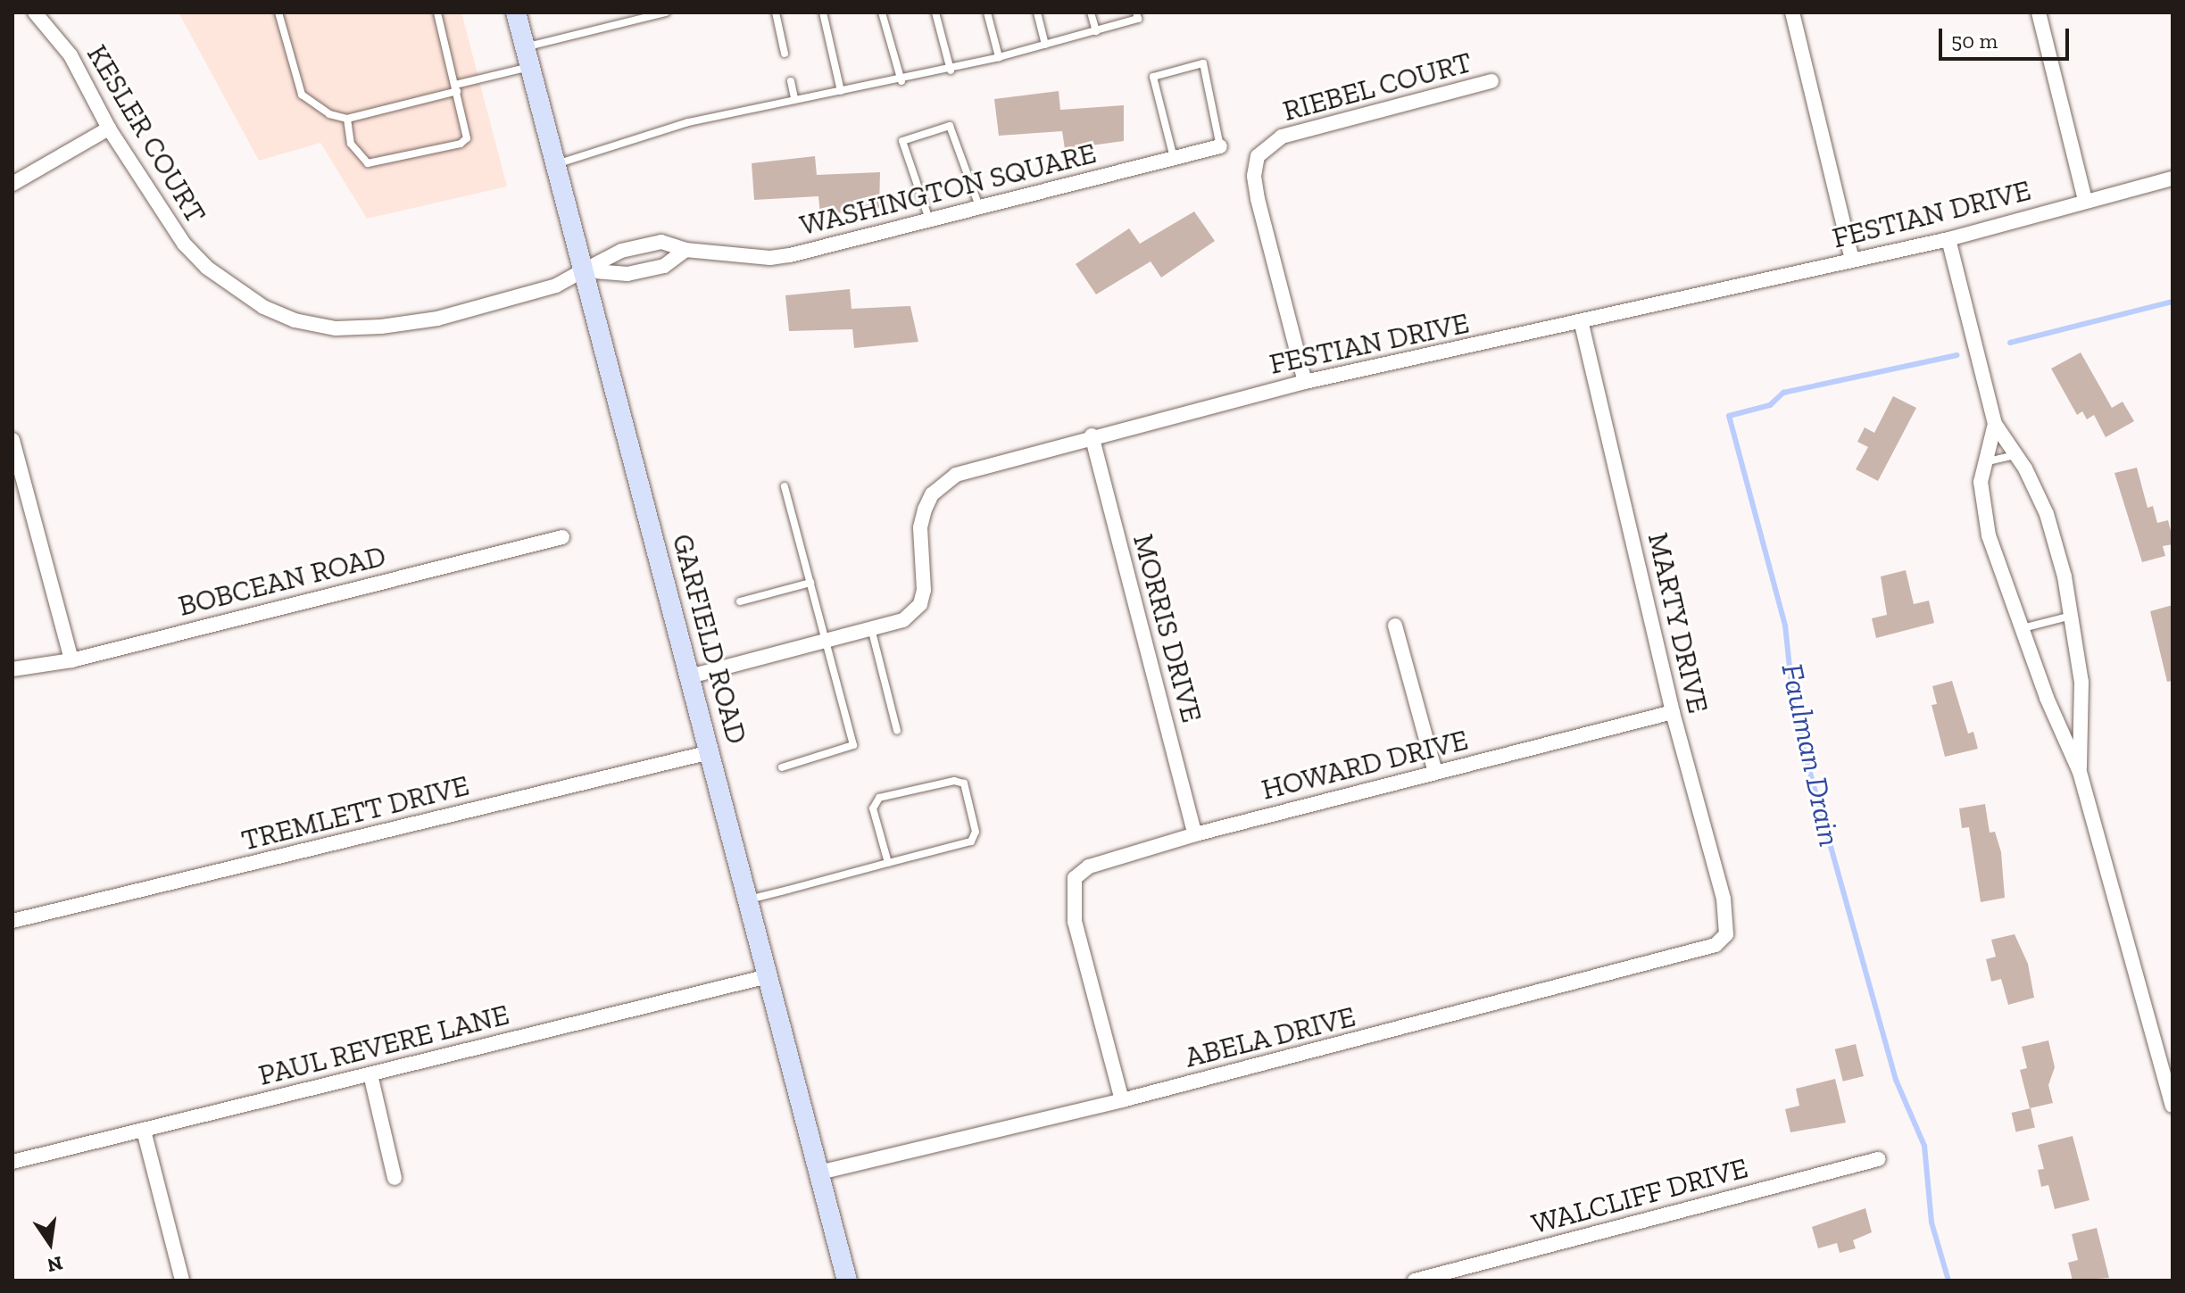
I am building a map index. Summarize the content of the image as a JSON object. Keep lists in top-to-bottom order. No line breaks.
{"streets":{"main road":["GARFIELD ROAD"],"street":["RIEBEL COURT","KESLER COURT","WASHINGTON SQUARE","FESTIAN DRIVE","BOBCEAN ROAD","MARTY DRIVE","MORRIS DRIVE","HOWARD DRIVE","TREMLETT DRIVE","ABELA DRIVE","PAUL REVERE LANE","WALCLIFF DRIVE"]},"crossings":[["RIEBEL COURT","FESTIAN DRIVE"],["KESLER COURT","WASHINGTON SQUARE"],["KESLER COURT","GARFIELD ROAD"],["WASHINGTON SQUARE","GARFIELD ROAD"],["FESTIAN DRIVE","MARTY DRIVE"],["FESTIAN DRIVE","MORRIS DRIVE"],["FESTIAN DRIVE","GARFIELD ROAD"],["MARTY DRIVE","HOWARD DRIVE"],["MARTY DRIVE","ABELA DRIVE"],["MORRIS DRIVE","HOWARD DRIVE"],["GARFIELD ROAD","TREMLETT DRIVE"],["GARFIELD ROAD","ABELA DRIVE"],["GARFIELD ROAD","PAUL REVERE LANE"],["HOWARD DRIVE","ABELA DRIVE"]],"water":["Faulman Drain"],"scale_bar":"50 m","north":"bottom"}
